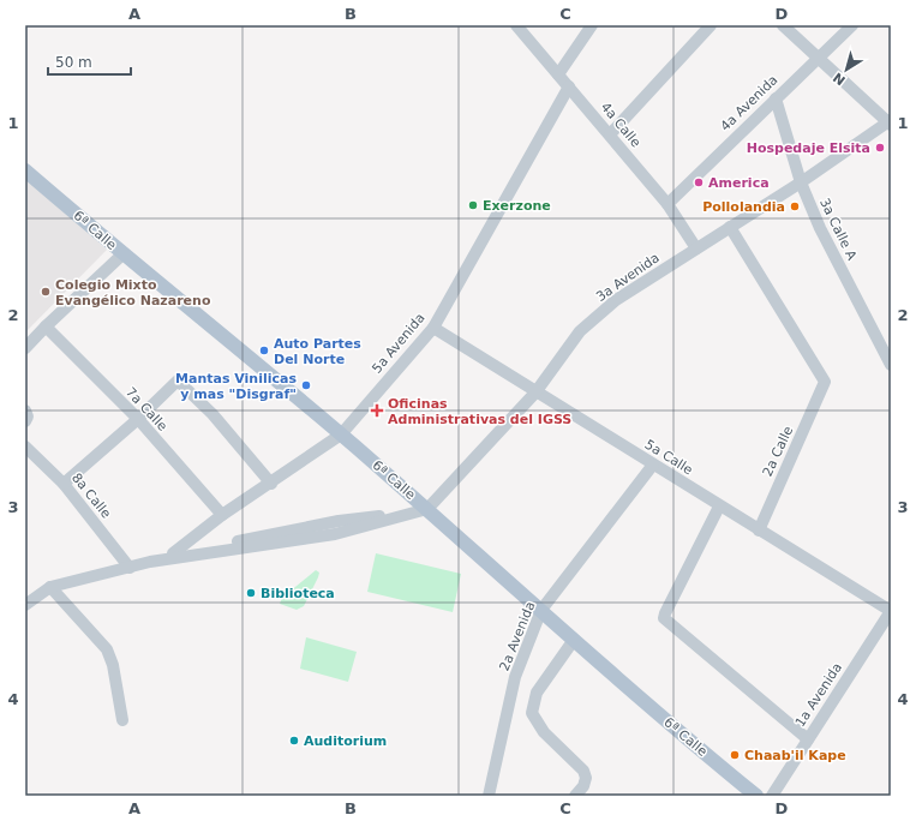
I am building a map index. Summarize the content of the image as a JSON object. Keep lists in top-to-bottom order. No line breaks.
{"streets":{"main road":["6ª Calle"],"street":["4a Avenida","4a Calle","3a Calle A","3a Avenida","5a Avenida","7a Calle","2a Calle","5a Calle","8a Calle","2a Avenida","1a Avenida"]},"crossings":[["4a Avenida","4a Calle"],["4a Avenida","3a Calle A"],["4a Calle","3a Avenida"],["4a Calle","5a Avenida"],["3a Calle A","3a Avenida"],["6ª Calle","3a Avenida"],["6ª Calle","5a Avenida"],["6ª Calle","2a Avenida"],["3a Avenida","2a Calle"],["3a Avenida","5a Calle"],["5a Avenida","7a Calle"],["5a Avenida","5a Calle"],["2a Calle","5a Calle"],["5a Calle","2a Avenida"],["5a Calle","1a Avenida"]],"places":{"other":["Hospedaje Elsita","America","Exerzone","Pollolandia","Colegio Mixto Evangélico Nazareno","Auto Partes Del Norte","Mantas Vinilicas y mas \"Disgraf\"","Biblioteca","Auditorium","Chaab'il Kape"],"health":["Oficinas Administrativas del IGSS"]},"scale_bar":"50 m","north":"bottom left","grid":{"columns":["A","B","C","D"],"rows":["1","2","3","4"]}}
